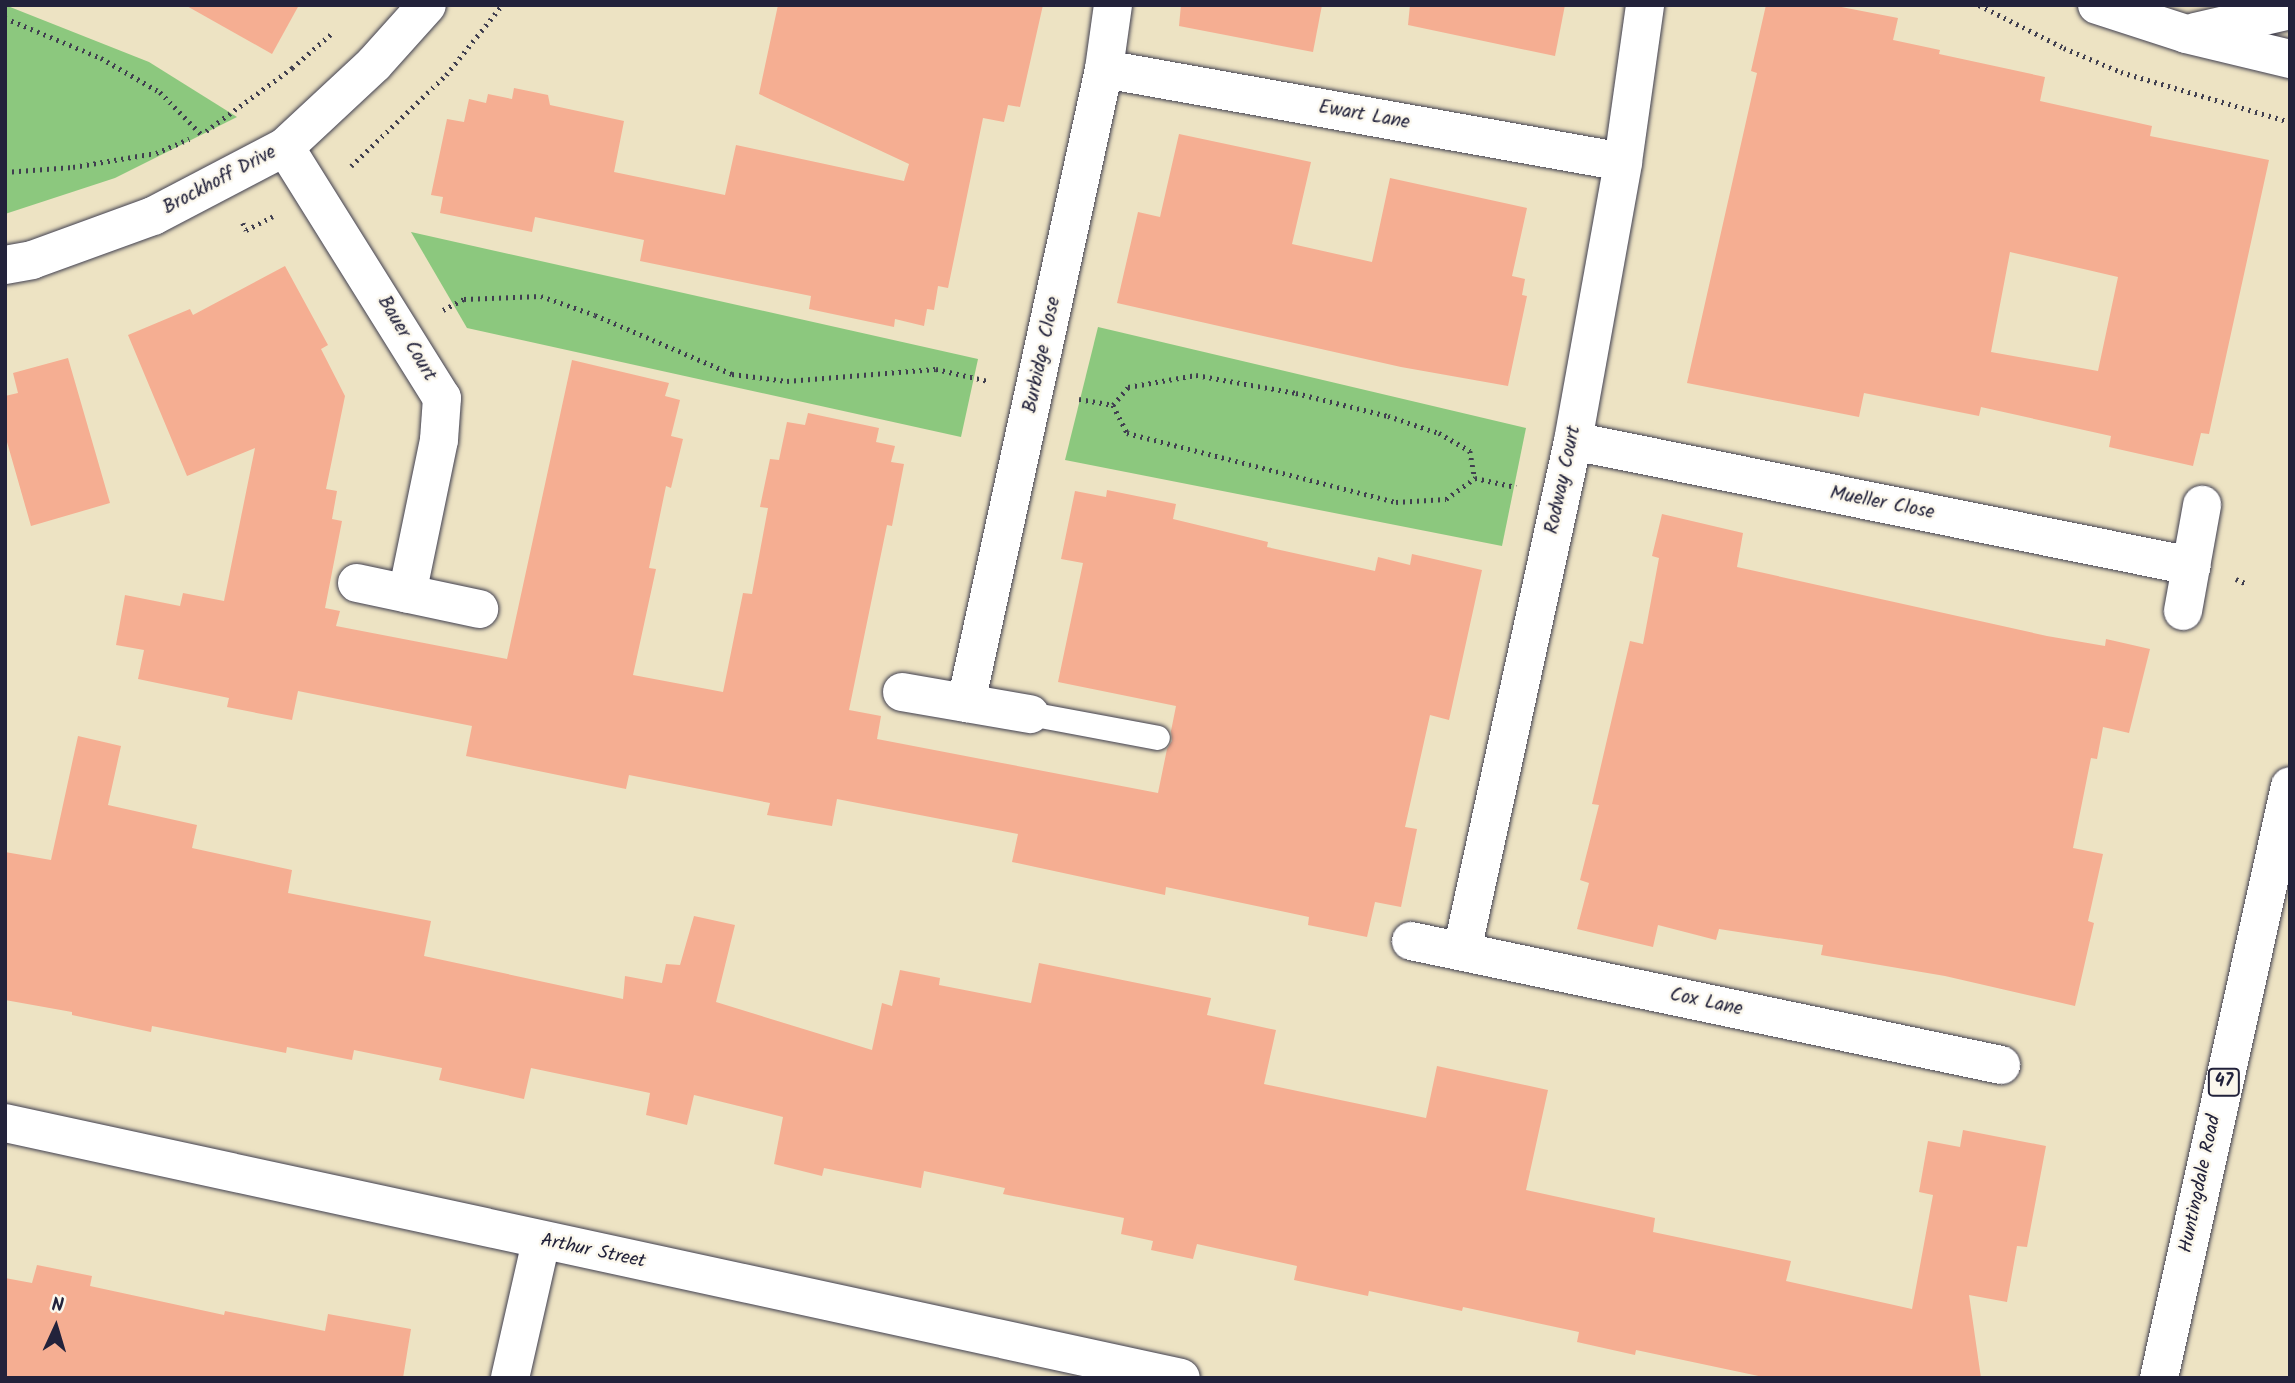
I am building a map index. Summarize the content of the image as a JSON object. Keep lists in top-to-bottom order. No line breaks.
{"streets":{"street":["Ewart Lane","Brockhoff Drive","Bauer Court","Burbidge Close","Rodway Court","Mueller Close","Cox Lane","47","Huntingdale Road","Arthur Street"]},"crossings":[["Ewart Lane","Burbidge Close"],["Ewart Lane","Rodway Court"],["Brockhoff Drive","Bauer Court"],["Rodway Court","Mueller Close"],["Rodway Court","Cox Lane"]],"north":"top"}
